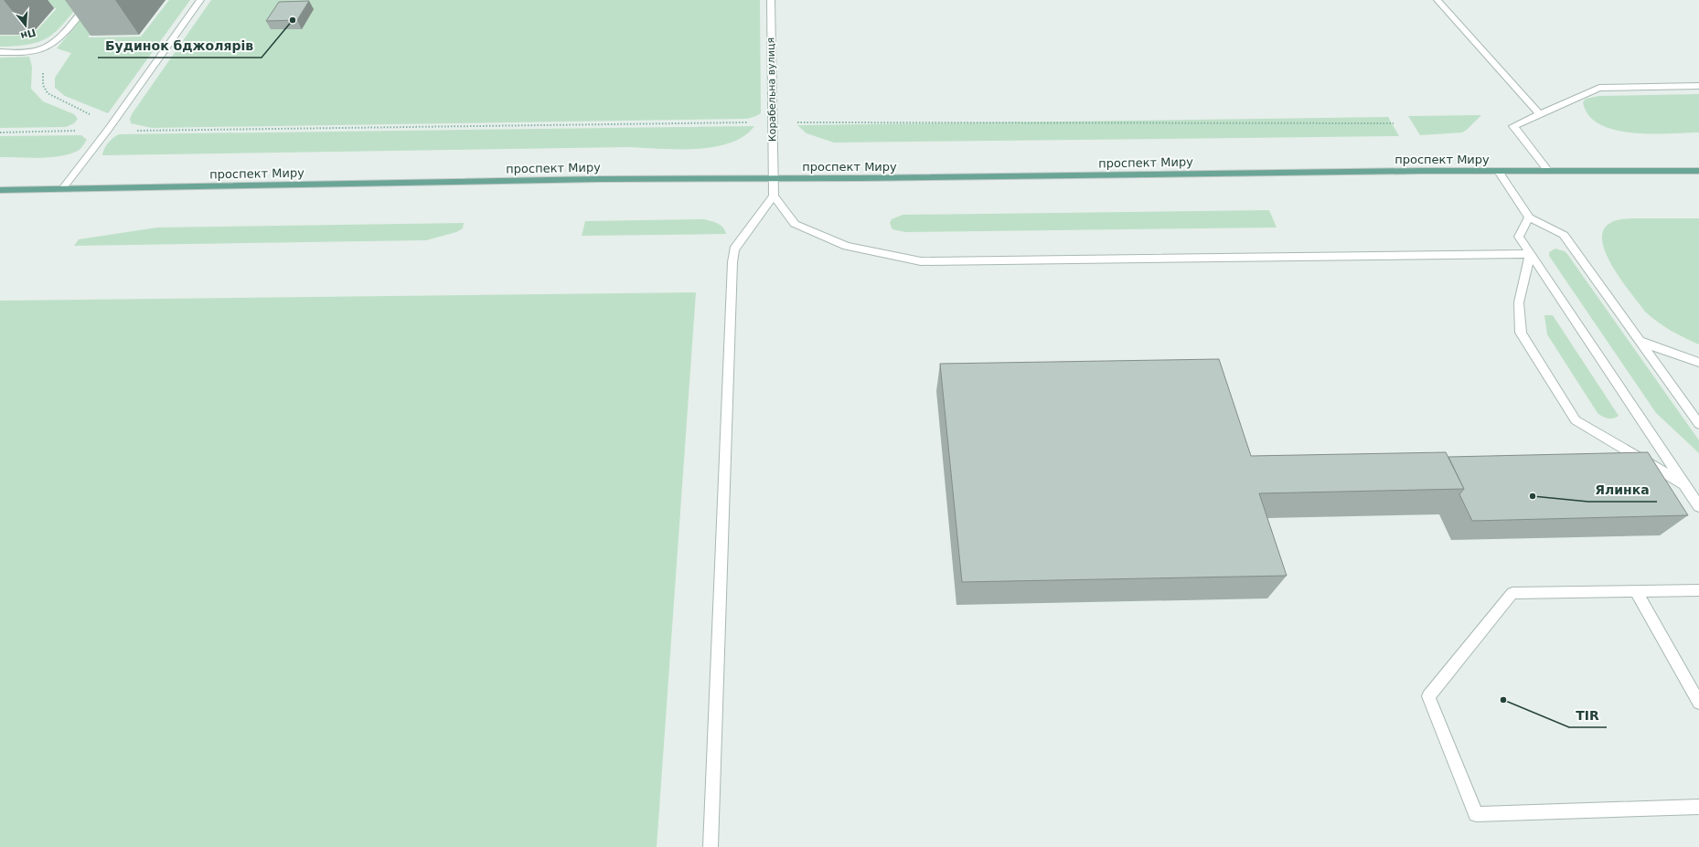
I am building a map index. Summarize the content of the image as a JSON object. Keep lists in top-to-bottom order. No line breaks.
{"streets":{"main road":["проспект Миру"],"street":["Корабельна вулиця"]},"crossings":[["Корабельна вулиця","проспект Миру"]],"places":["Будинок бджолярів","Ялинка","TIR"],"north":"bottom"}
